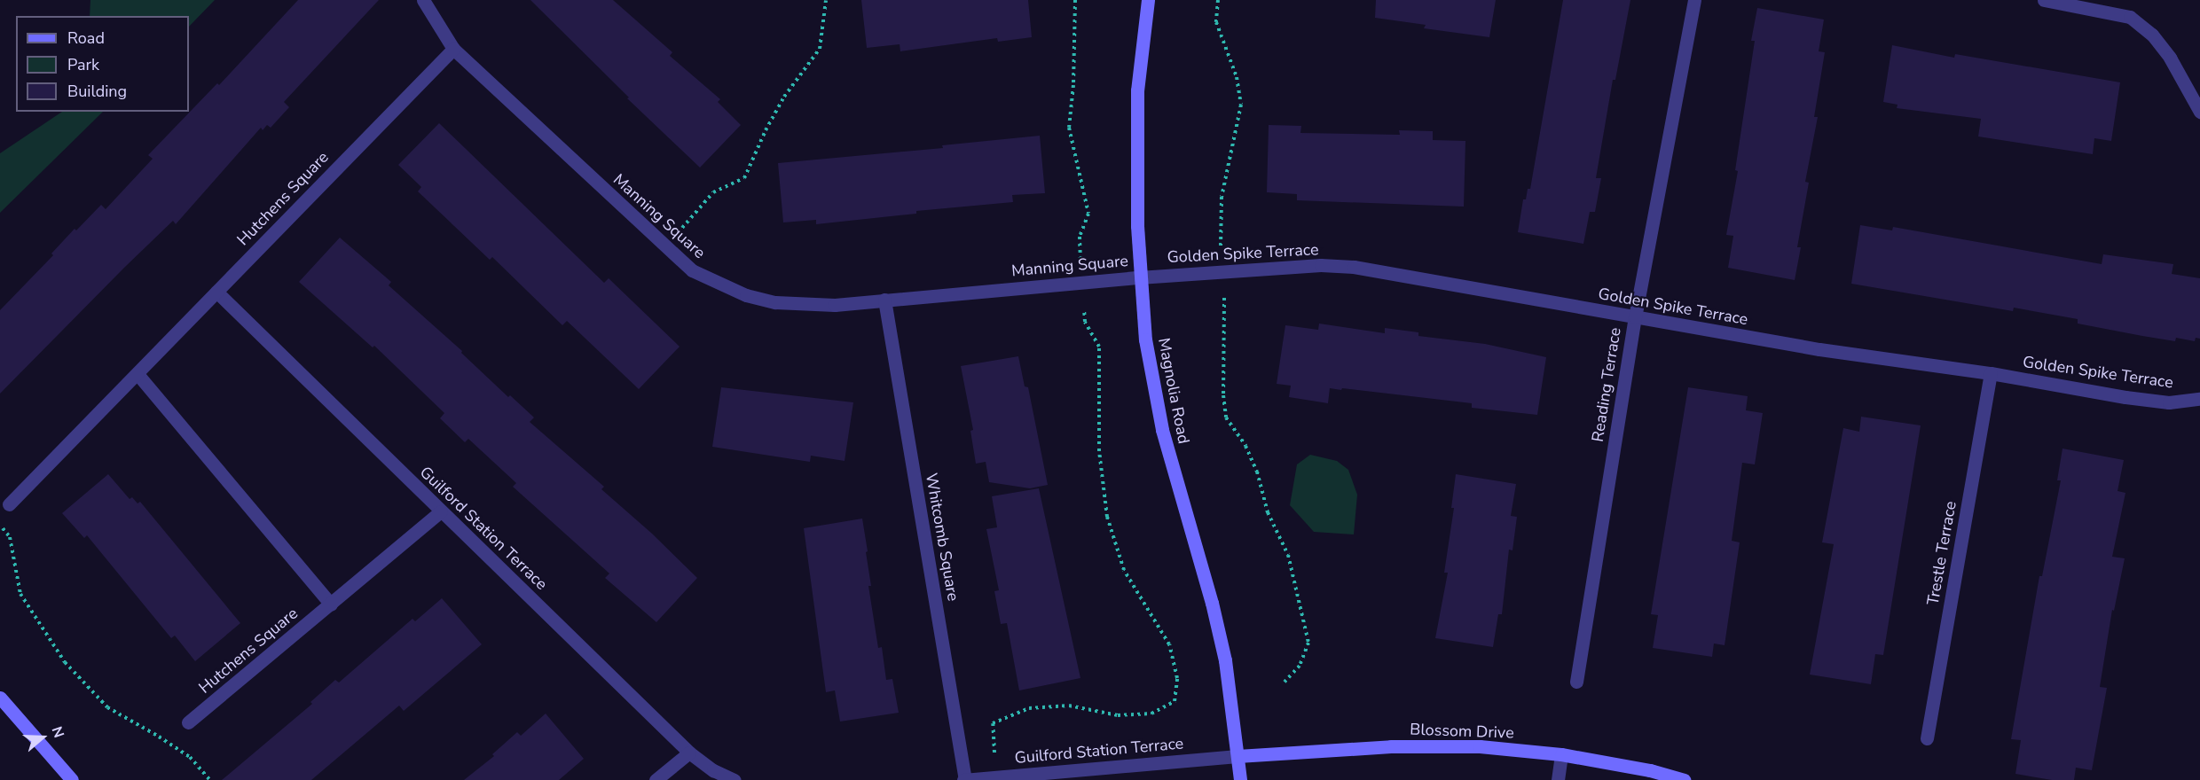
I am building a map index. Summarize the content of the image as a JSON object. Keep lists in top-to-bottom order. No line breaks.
{"streets":{"street":["Hutchens Square","Manning Square","Golden Spike Terrace","Reading Terrace","Magnolia Road","Guilford Station Terrace","Whitcomb Square","Trestle Terrace","Blossom Drive"]},"crossings":[["Hutchens Square","Manning Square"],["Hutchens Square","Guilford Station Terrace"],["Manning Square","Golden Spike Terrace"],["Manning Square","Magnolia Road"],["Manning Square","Whitcomb Square"],["Golden Spike Terrace","Reading Terrace"],["Golden Spike Terrace","Magnolia Road"],["Golden Spike Terrace","Trestle Terrace"],["Magnolia Road","Guilford Station Terrace"],["Magnolia Road","Blossom Drive"],["Guilford Station Terrace","Whitcomb Square"],["Guilford Station Terrace","Blossom Drive"]],"legend":["Road","Park","Building"],"north":"right"}
